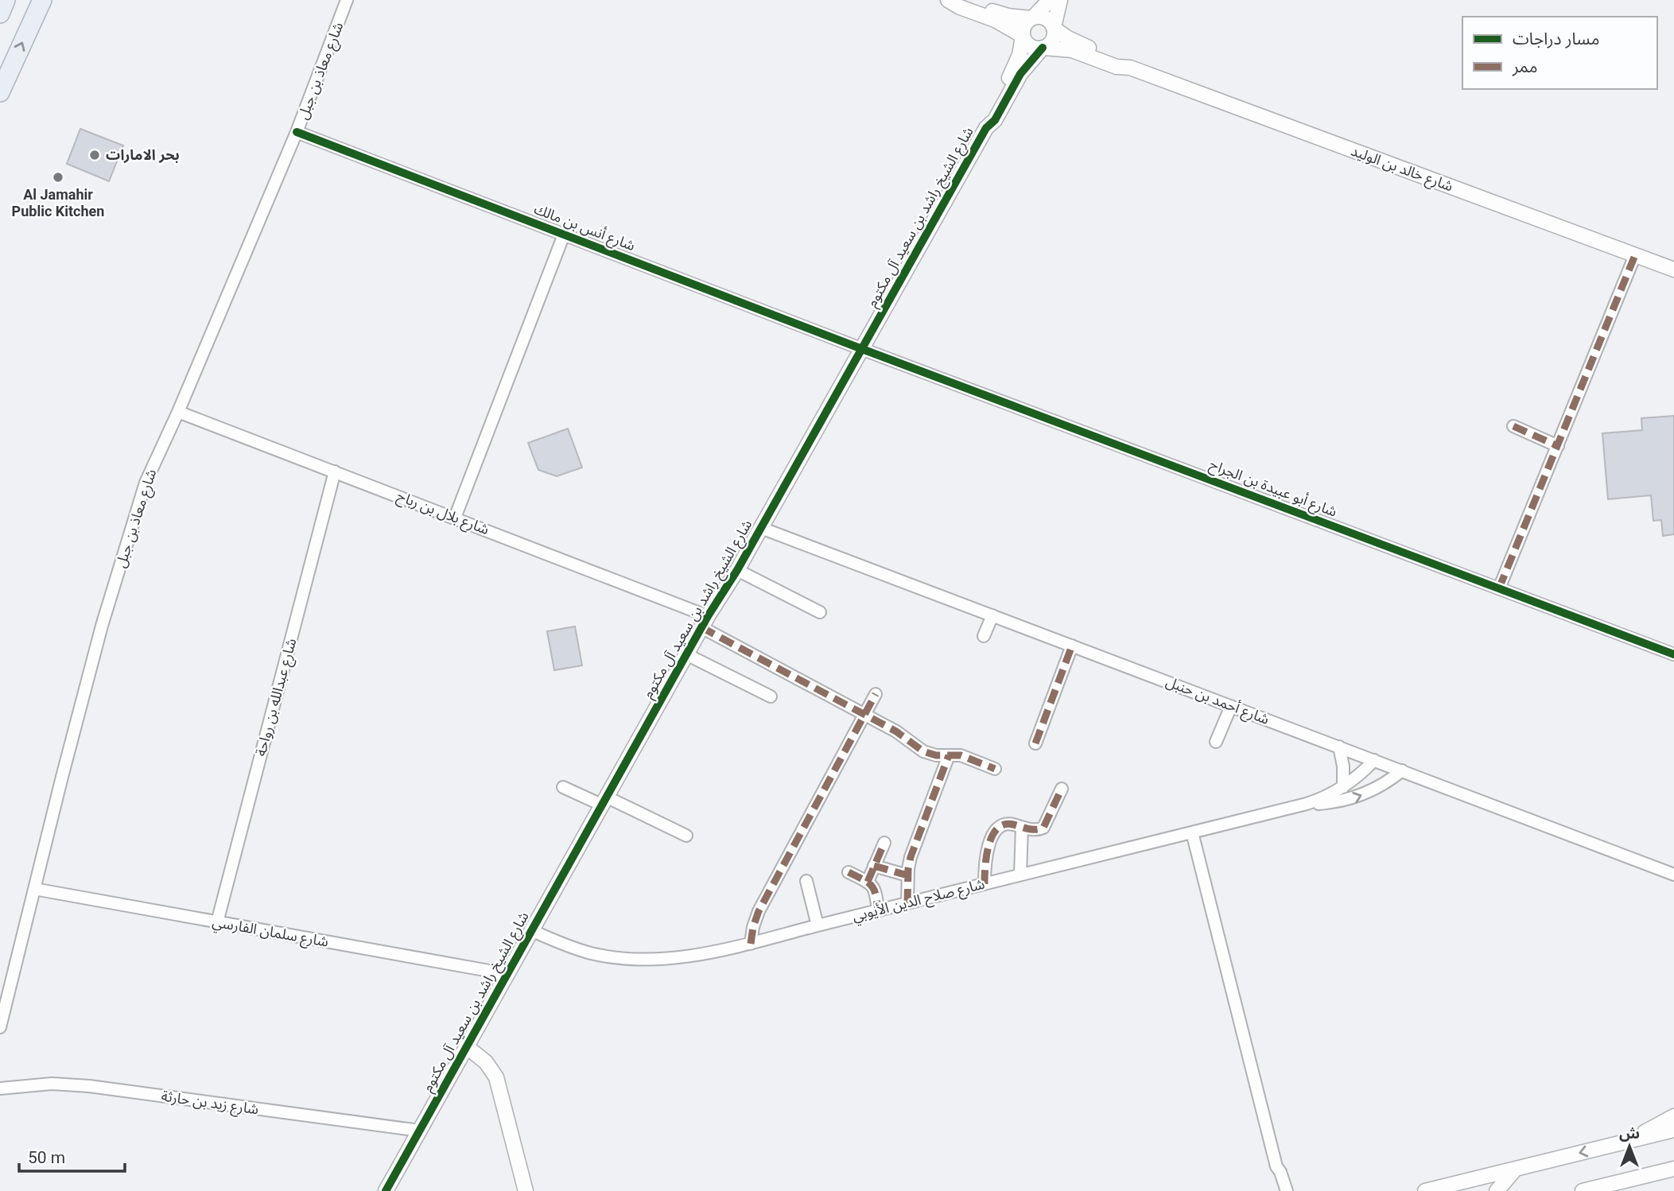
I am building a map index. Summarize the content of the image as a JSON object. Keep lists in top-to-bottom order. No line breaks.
{"streets":{"street":["شارع معاذ بن جبل","شارع خالد بن الوليد","شارع الشيخ راشد بن سعيد آل مكتوم","شارع أنس بن مالك","شارع أبو عبيدة بن الجراح","شارع بلال بن رباح","شارع عبدالله بن رواحة","شارع أحمد بن حنبل","شارع صلاح الدين الأيوبي","شارع سلمان الفارسي","شارع زيد بن حارثة"]},"crossings":[["شارع معاذ بن جبل","شارع أنس بن مالك"],["شارع معاذ بن جبل","شارع بلال بن رباح"],["شارع معاذ بن جبل","شارع سلمان الفارسي"],["شارع خالد بن الوليد","شارع الشيخ راشد بن سعيد آل مكتوم"],["شارع الشيخ راشد بن سعيد آل مكتوم","شارع أنس بن مالك"],["شارع الشيخ راشد بن سعيد آل مكتوم","شارع أبو عبيدة بن الجراح"],["شارع الشيخ راشد بن سعيد آل مكتوم","شارع بلال بن رباح"],["شارع الشيخ راشد بن سعيد آل مكتوم","شارع أحمد بن حنبل"],["شارع الشيخ راشد بن سعيد آل مكتوم","شارع صلاح الدين الأيوبي"],["شارع الشيخ راشد بن سعيد آل مكتوم","شارع سلمان الفارسي"],["شارع الشيخ راشد بن سعيد آل مكتوم","شارع زيد بن حارثة"],["شارع أنس بن مالك","شارع أبو عبيدة بن الجراح"],["شارع بلال بن رباح","شارع عبدالله بن رواحة"],["شارع عبدالله بن رواحة","شارع سلمان الفارسي"],["شارع أحمد بن حنبل","شارع صلاح الدين الأيوبي"]],"places":["بحر الامارات","Al Jamahir Public Kitchen"],"legend":["مسار دراجات","ممر"],"scale_bar":"50 m","north":"top"}
